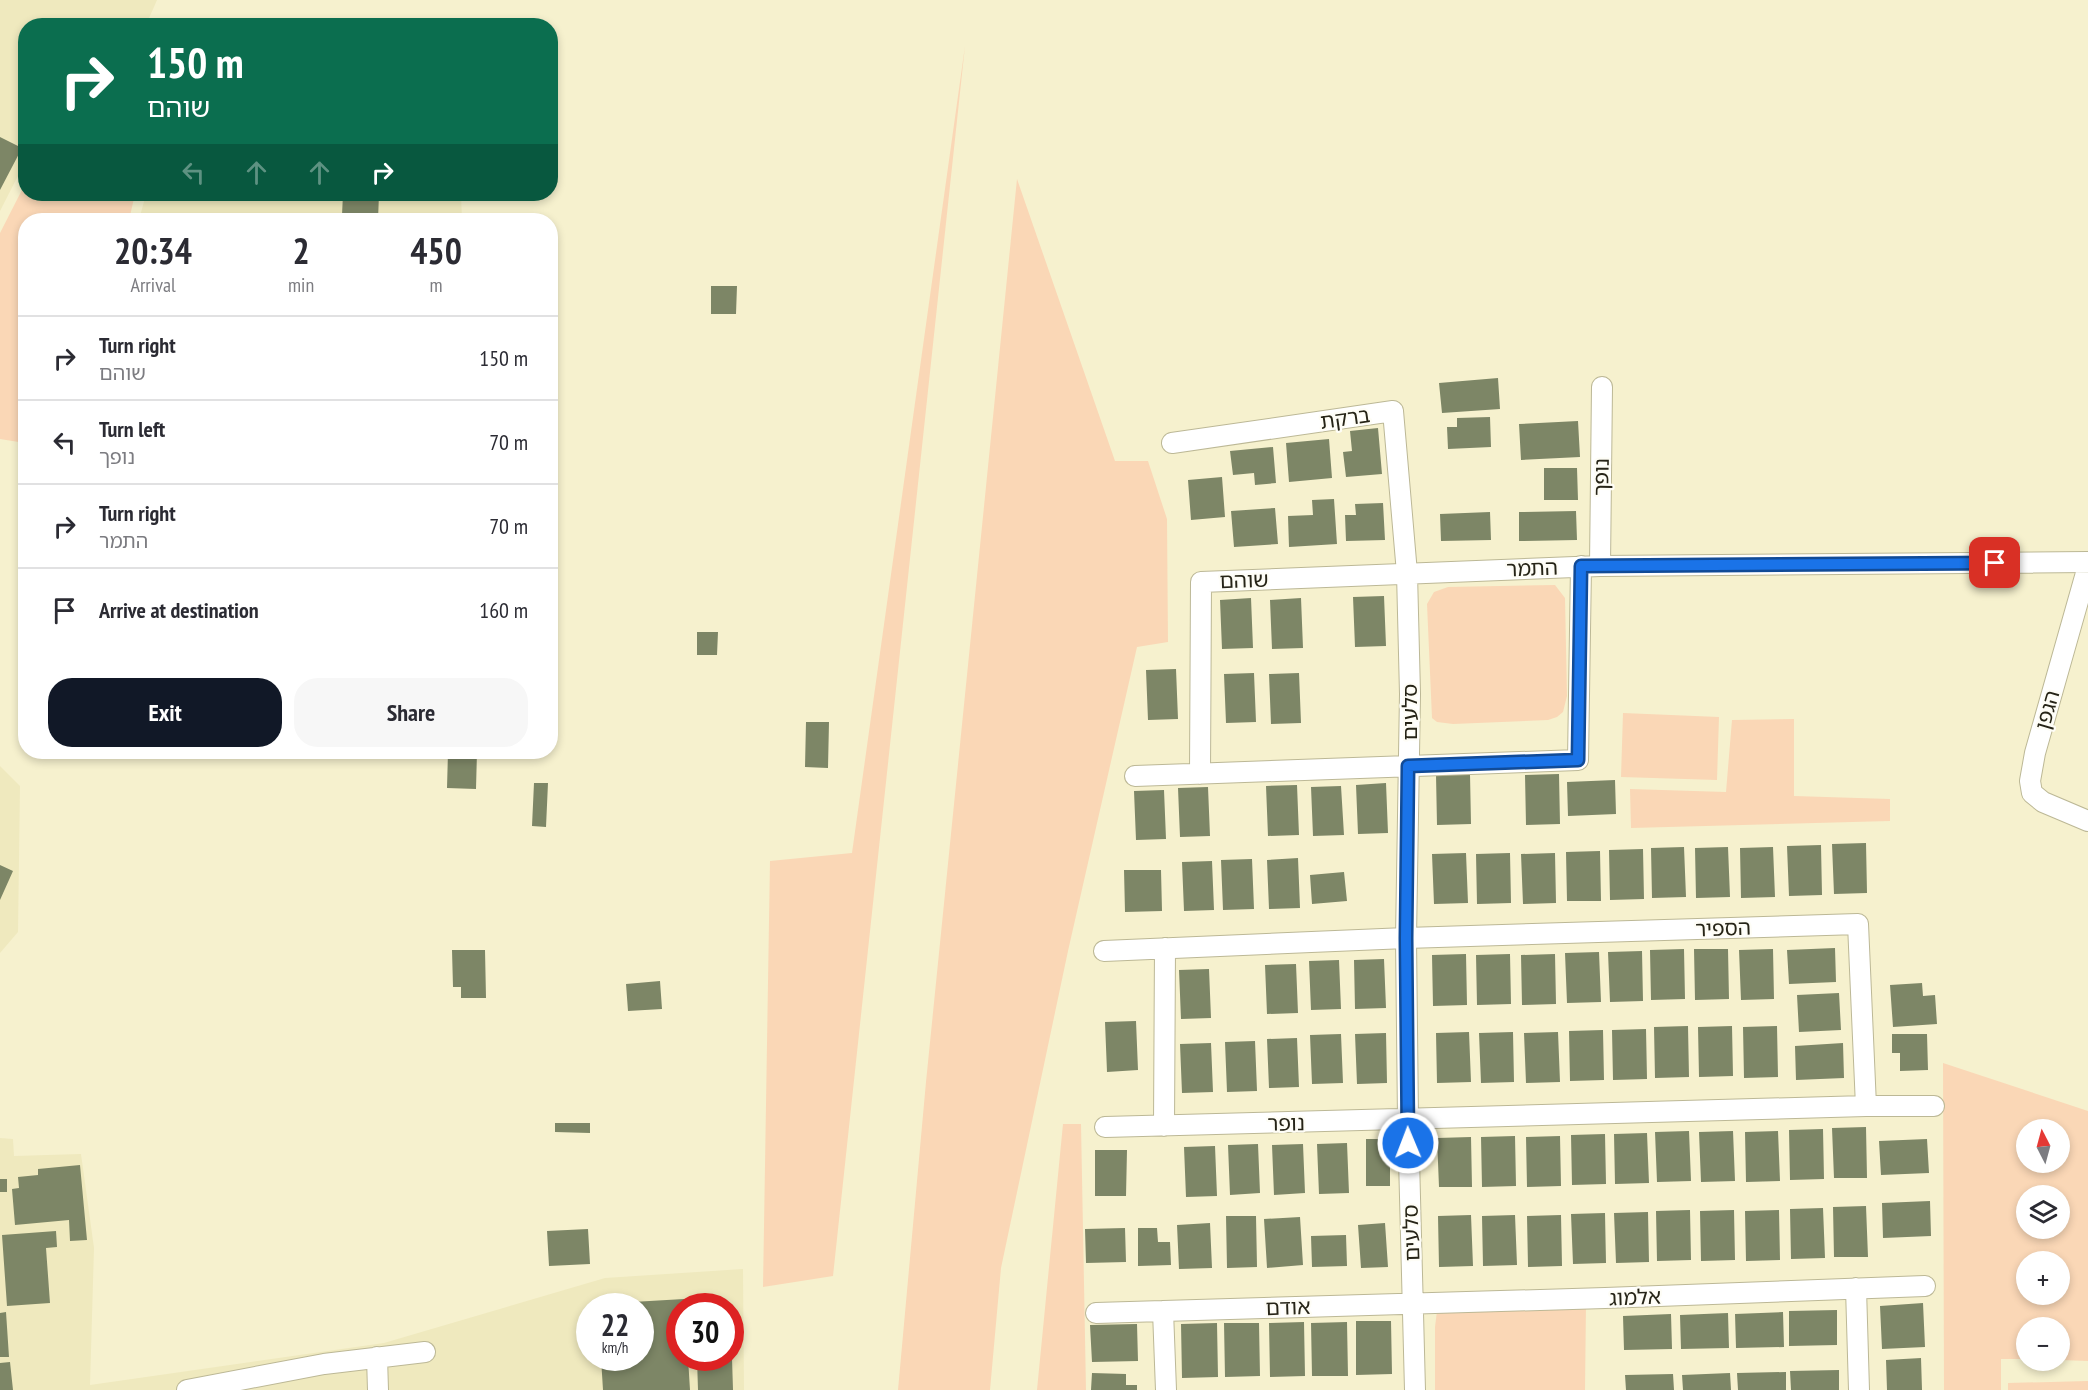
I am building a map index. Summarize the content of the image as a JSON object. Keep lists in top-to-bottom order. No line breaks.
{"streets":{"street":["ברקת","נופך","התמר","שוהם","הגפן","סלעים","הספיר","נופר","אלמוג","אודם"]},"crossings":[["ברקת","התמר"],["ברקת","שוהם"],["ברקת","סלעים"],["נופך","התמר"],["נופך","סלעים"],["התמר","שוהם"],["התמר","הגפן"],["התמר","סלעים"],["שוהם","סלעים"],["סלעים","הספיר"],["סלעים","נופר"],["סלעים","אלמוג"],["סלעים","אודם"],["אלמוג","אודם"]],"north":"top","page":{"turn":["150 m","שוהם"],"eta":["20:34","Arrival","2","min","450","m"],"list":[{"name":"Turn right","note":"שוהם","value":"150 m"},{"name":"Turn left","note":"נופך","value":"70 m"},{"name":"Turn right","note":"התמר","value":"70 m"},{"name":"Arrive at destination","value":"160 m"}],"buttons":["Exit","Share"],"map_buttons":["+","−"],"speed":"22 km/h","limit":"30"}}
